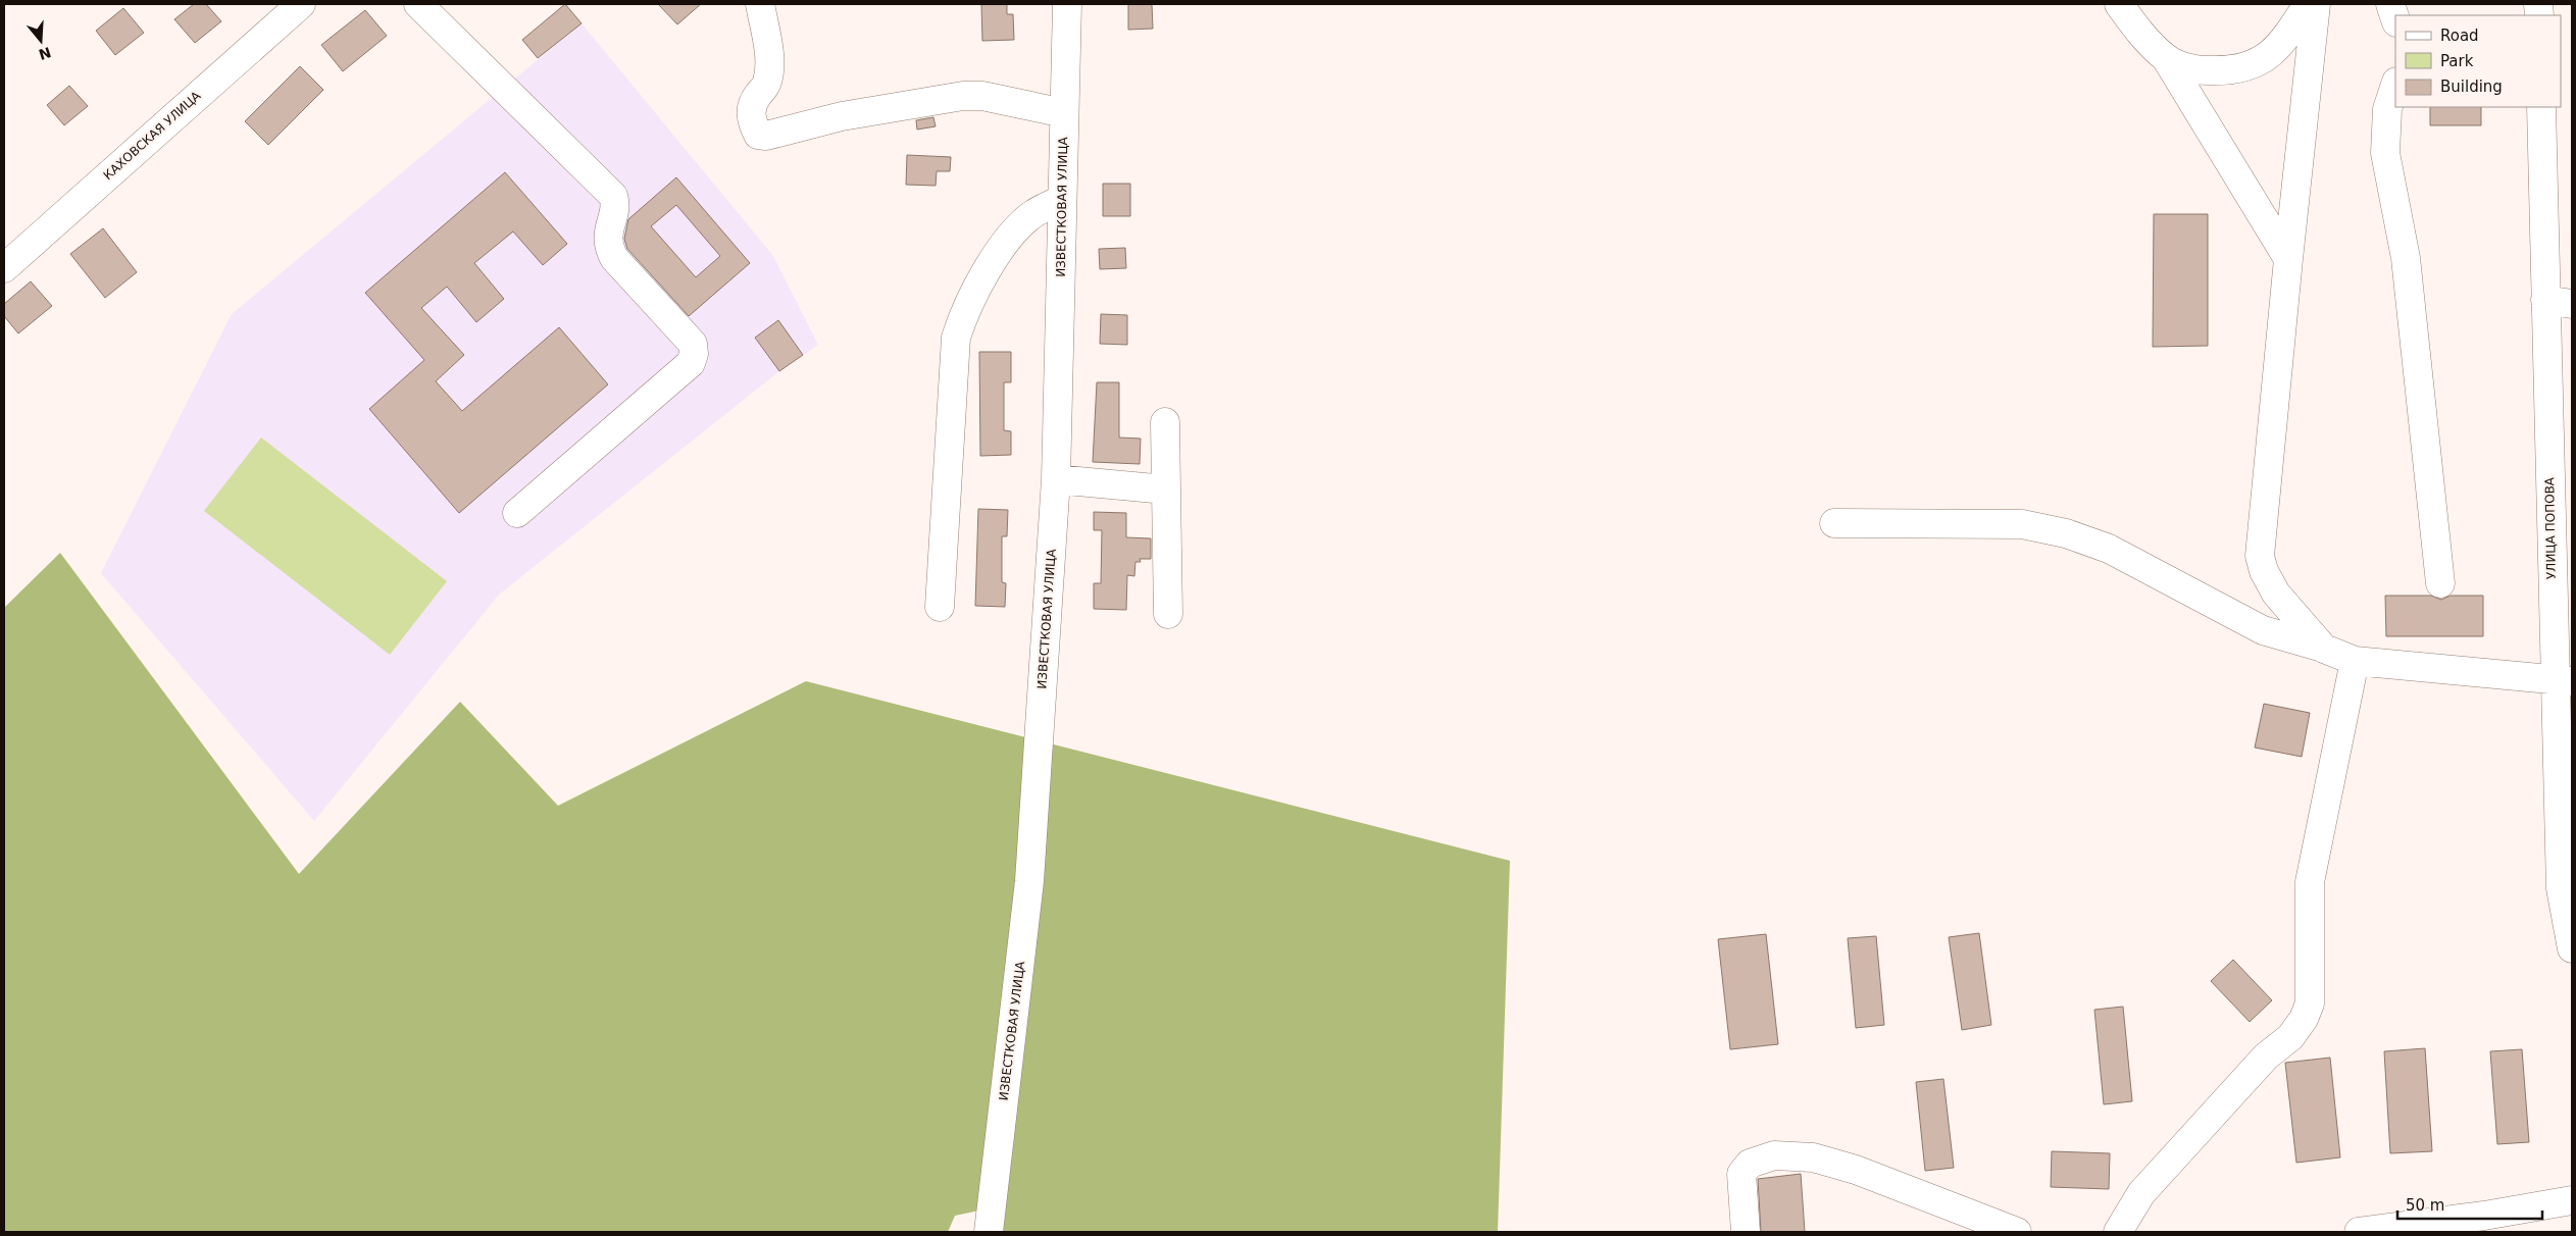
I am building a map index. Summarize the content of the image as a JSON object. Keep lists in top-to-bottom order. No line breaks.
{"streets":{"street":["КАХОВСКАЯ УЛИЦА","ИЗВЕСТКОВАЯ УЛИЦА","УЛИЦА ПОПОВА"]},"legend":["Road","Park","Building"],"scale_bar":"50 m","north":"bottom"}
